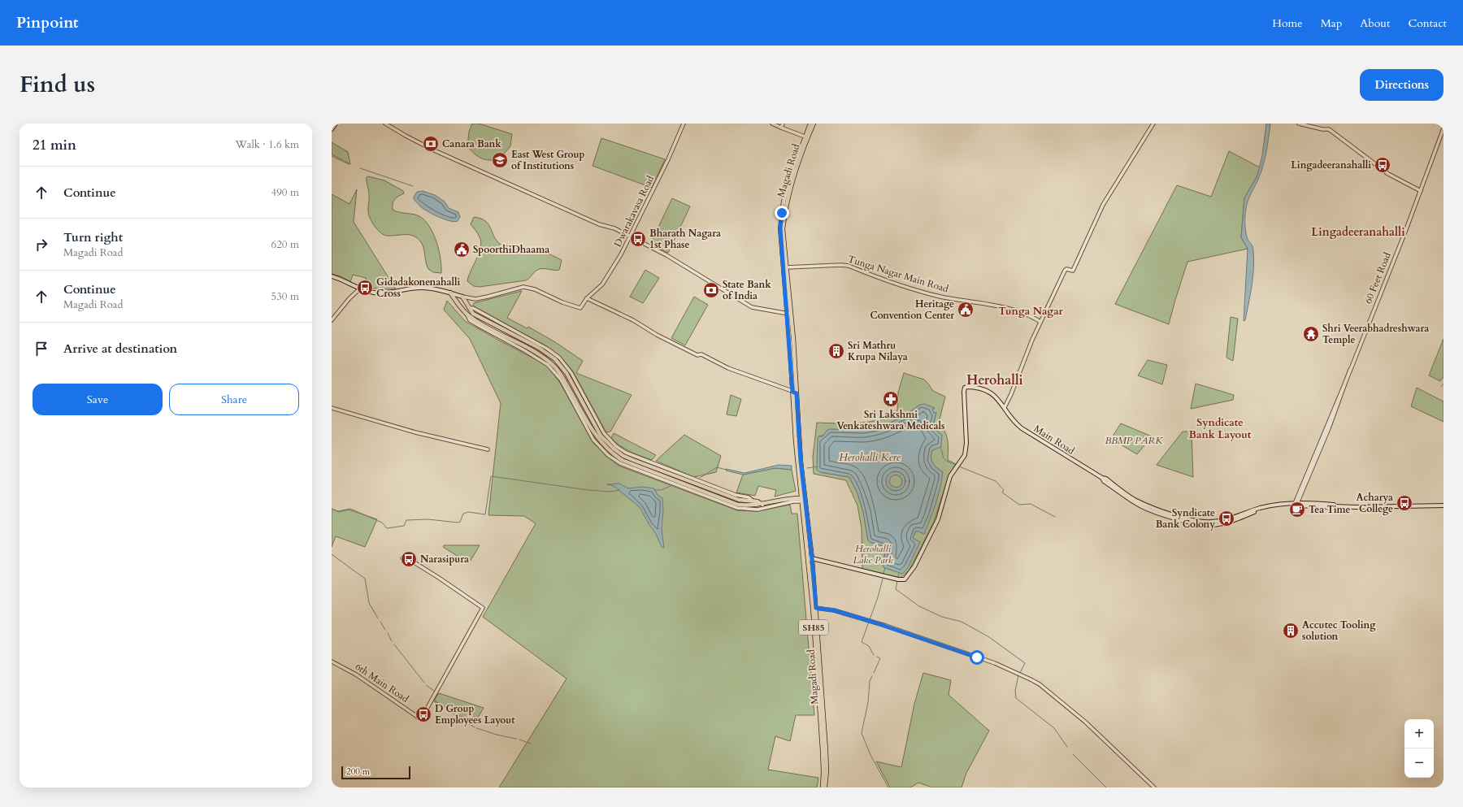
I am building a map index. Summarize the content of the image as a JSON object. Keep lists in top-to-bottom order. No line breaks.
{"streets":{"main road":["Magadi Road","Main Road","SH85"],"street":["Dwarakavasa Road","Tunga Nagar Main Road","60 Feet Road","6th Main Road"]},"crossings":[["Magadi Road","Tunga Nagar Main Road"],["Magadi Road","Main Road"],["60 Feet Road","Main Road"]],"districts":["Lingadeeranahalli","Tunga Nagar","Herohalli","Syndicate Bank Layout"],"water":["Herohalli Kere"],"parks":["BBMP PARK","Herohalli Lake Park"],"places":{"bank":["Canara Bank","State Bank of India"],"school or university":["East West Group of Institutions"],"bus stop":["Lingadeeranahalli","Bharath Nagara 1st Phase","Gidadakonenahalli Cross","Acharya College","Syndicate Bank Colony","Narasipura","D Group Employees Layout"],"public building":["SpoorthiDhaama","Heritage Convention Center"],"temple":["Shri Veerabhadreshwara Temple"],"building":["Sri Mathru Krupa Nilaya","Accutec Tooling solution"],"pharmacy":["Sri Lakshmi Venkateshwara Medicals"],"cafe":["Tea Time"]},"scale_bar":"200 m","page":{"header":"Pinpoint","nav":["Home","Map","About","Contact"],"title":"Find us","buttons":["Directions",["Save","Share"]],"heading":["21 min","Walk · 1.6 km"],"list":[["Continue","490 m"],["Turn right","Magadi Road","620 m"],["Continue","Magadi Road","530 m"],"Arrive at destination"],"map_buttons":["+","−"],"scale":"200 m"}}
